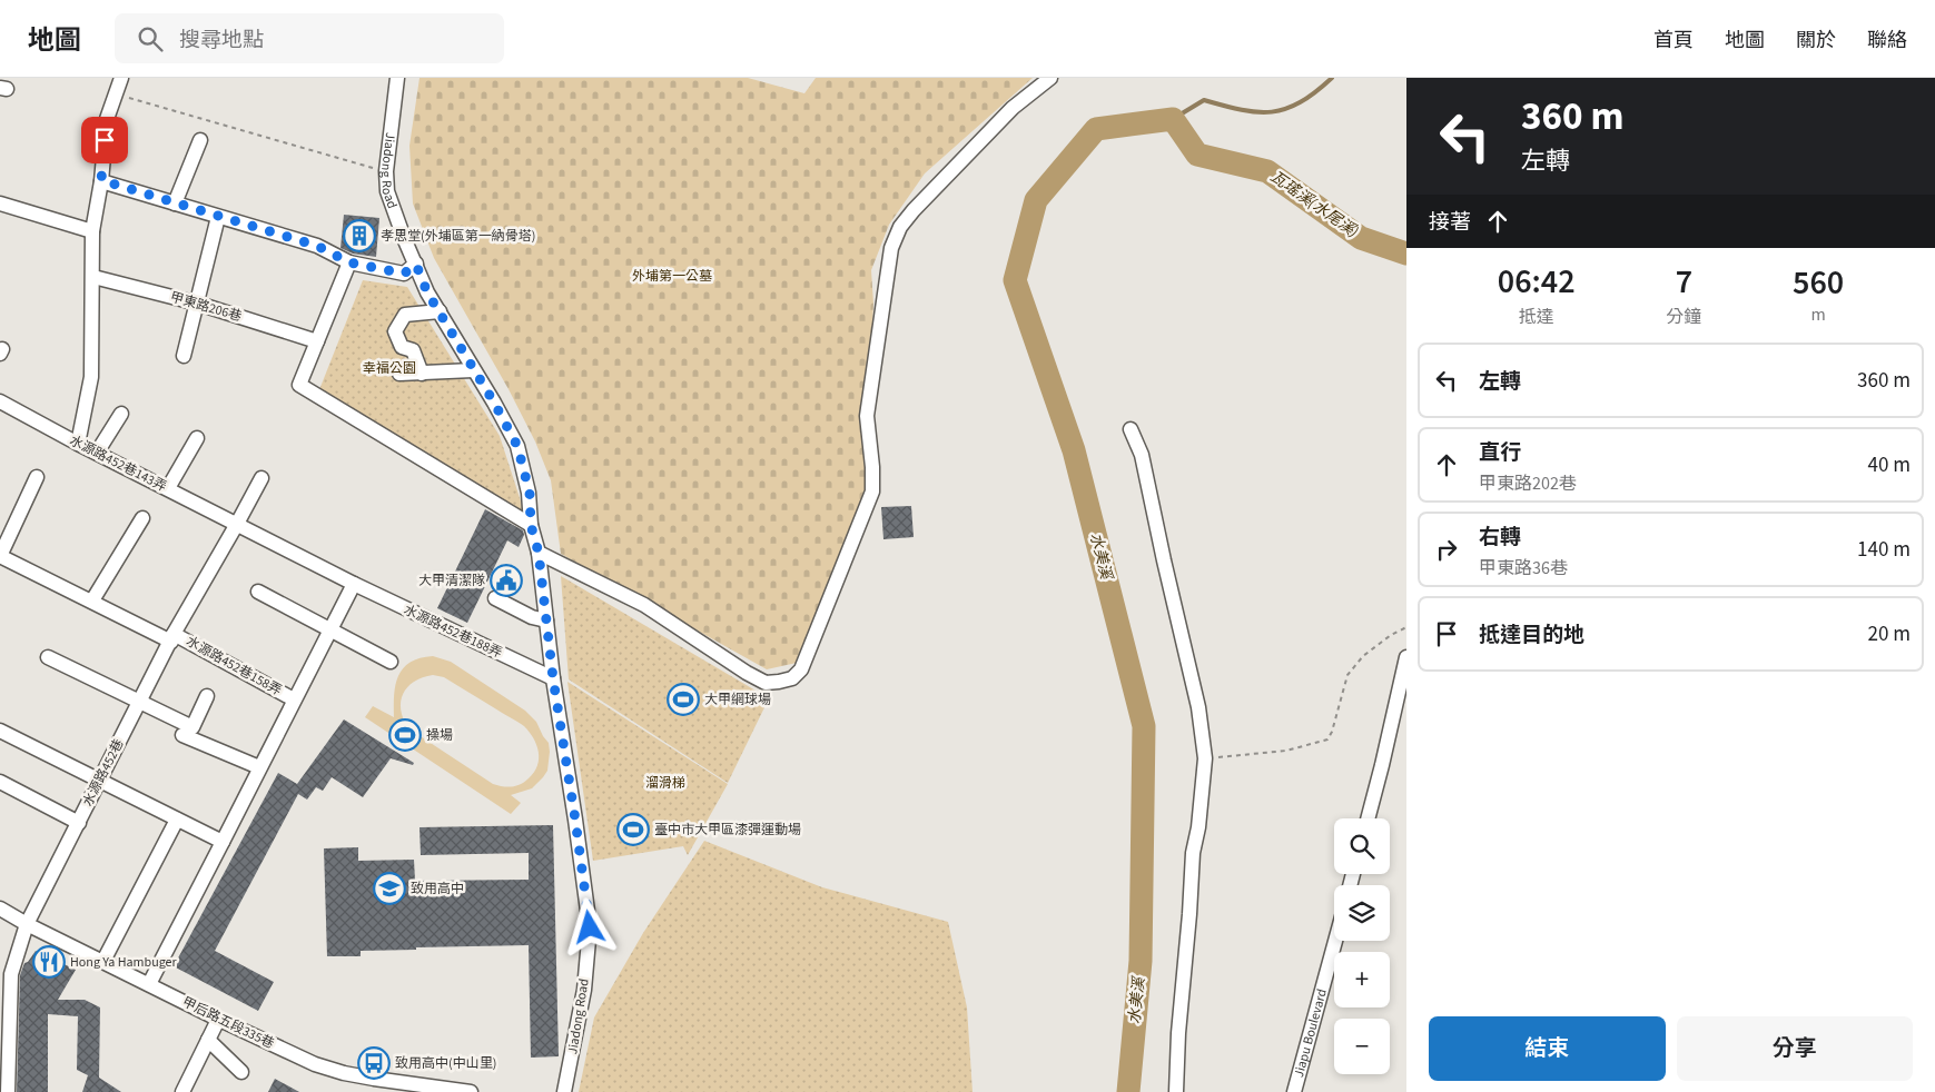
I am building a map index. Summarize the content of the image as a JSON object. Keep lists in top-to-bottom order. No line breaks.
{"streets":{"street":["Jiadong Road","甲東路206巷","水源路452巷143弄","水源路452巷188弄","水源路452巷158弄","水源路452巷","甲后路五段335巷","Jiapu Boulevard"]},"crossings":[["Jiadong Road","水源路452巷188弄"],["水源路452巷143弄","水源路452巷188弄"],["水源路452巷143弄","水源路452巷"],["水源路452巷188弄","水源路452巷"],["水源路452巷158弄","水源路452巷"],["水源路452巷158弄","甲后路五段335巷"],["水源路452巷","甲后路五段335巷"]],"water":["瓦瑤溪(水尾溪)","水美溪"],"parks":["外埔第一公墓","幸福公園","溜滑梯"],"places":{"building":["孝思堂(外埔區第一納骨塔)"],"public building":["大甲清潔隊"],"sports":["大甲網球場","操場","臺中市大甲區漆彈運動場"],"school or university":["致用高中"],"restaurant":["Hong Ya Hambuger"],"bus stop":["致用高中(中山里)"]},"page":{"header":"地圖","search":"搜尋地點","nav":["首頁","地圖","關於","聯絡"],"turn":["360 m","左轉"],"then":"接著","eta":["06:42","抵達","7","分鐘","560","m"],"list":[{"name":"左轉","value":"360 m"},{"name":"直行","note":"甲東路202巷","value":"40 m"},{"name":"右轉","note":"甲東路36巷","value":"140 m"},{"name":"抵達目的地","value":"20 m"}],"map_buttons":["+","−"],"buttons":["結束","分享"]}}
